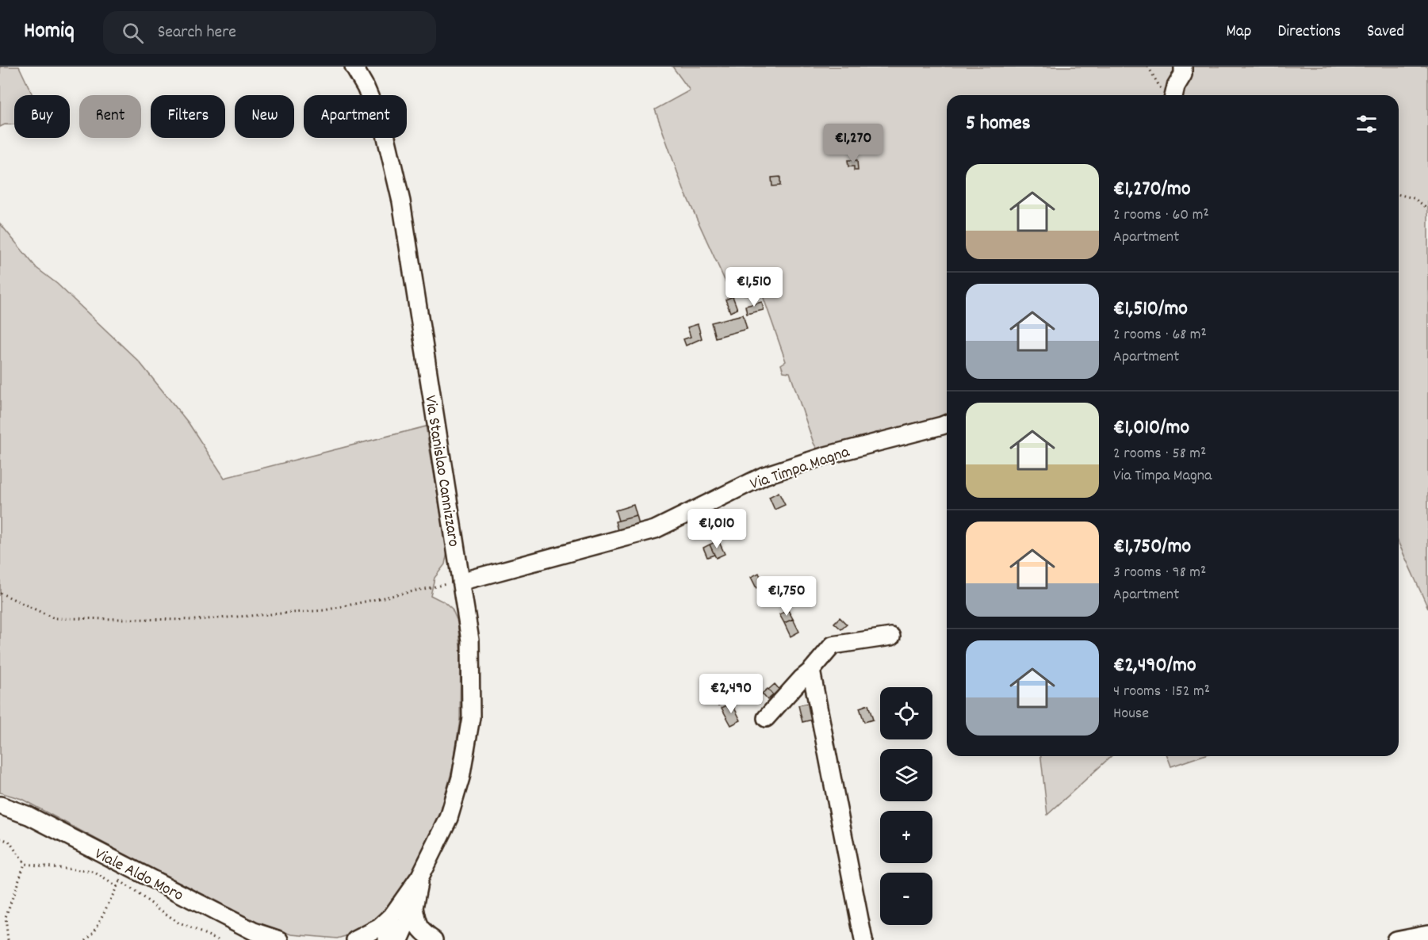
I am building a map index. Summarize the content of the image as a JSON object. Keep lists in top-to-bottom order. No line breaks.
{"streets":{"street":["Via Timpa Magna","Via Stanislao Cannizzaro","Viale Aldo Moro"]},"crossings":[["Via Timpa Magna","Via Stanislao Cannizzaro"]],"page":{"header":"Homiq","search":"Search here","nav":["Map","Directions","Saved"],"chip":["Buy","Rent","Filters","New","Apartment"],"heading":"5 homes","price":["€1,270","€1,510","€1,010","€1,750","€2,490"],"list":[{"name":"€1,270/mo","note":"2 rooms · 60 m² · Apartment"},{"name":"€1,510/mo","note":"2 rooms · 68 m² · Apartment"},{"name":"€1,010/mo","note":"2 rooms · 58 m² · Via Timpa Magna"},{"name":"€1,750/mo","note":"3 rooms · 98 m² · Apartment"},{"name":"€2,490/mo","note":"4 rooms · 152 m² · House"}],"map_buttons":["+","−"]}}
